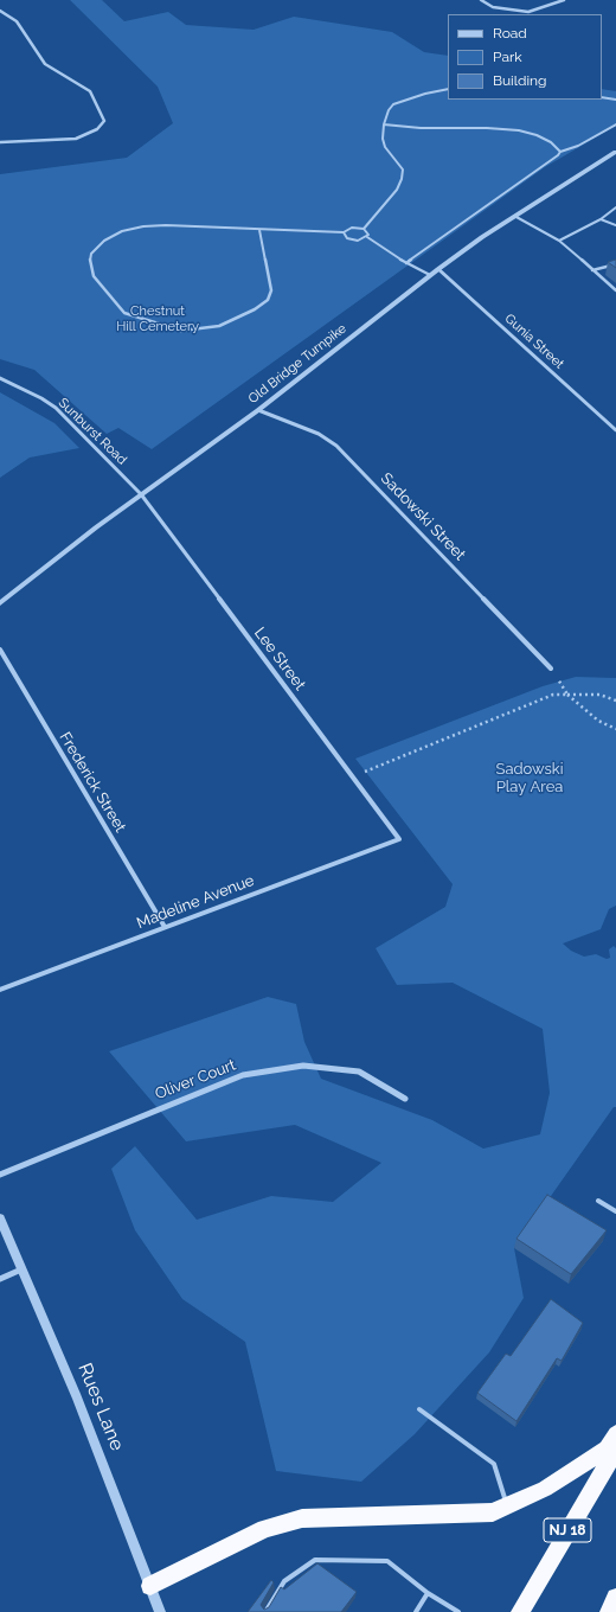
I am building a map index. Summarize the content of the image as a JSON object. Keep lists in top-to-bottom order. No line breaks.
{"streets":{"highway":["NJ 18"],"street":["Gunia Street","Old Bridge Turnpike","Sunburst Road","Sadowski Street","Lee Street","Frederick Street","Madeline Avenue","Oliver Court","Rues Lane"]},"crossings":[["Gunia Street","Old Bridge Turnpike"],["Old Bridge Turnpike","Sunburst Road"],["Old Bridge Turnpike","Sadowski Street"],["Old Bridge Turnpike","Lee Street"],["Sunburst Road","Lee Street"],["Lee Street","Madeline Avenue"],["Frederick Street","Madeline Avenue"]],"parks":["Chestnut Hill Cemetery","Sadowski Play Area"],"legend":["Road","Park","Building"]}
